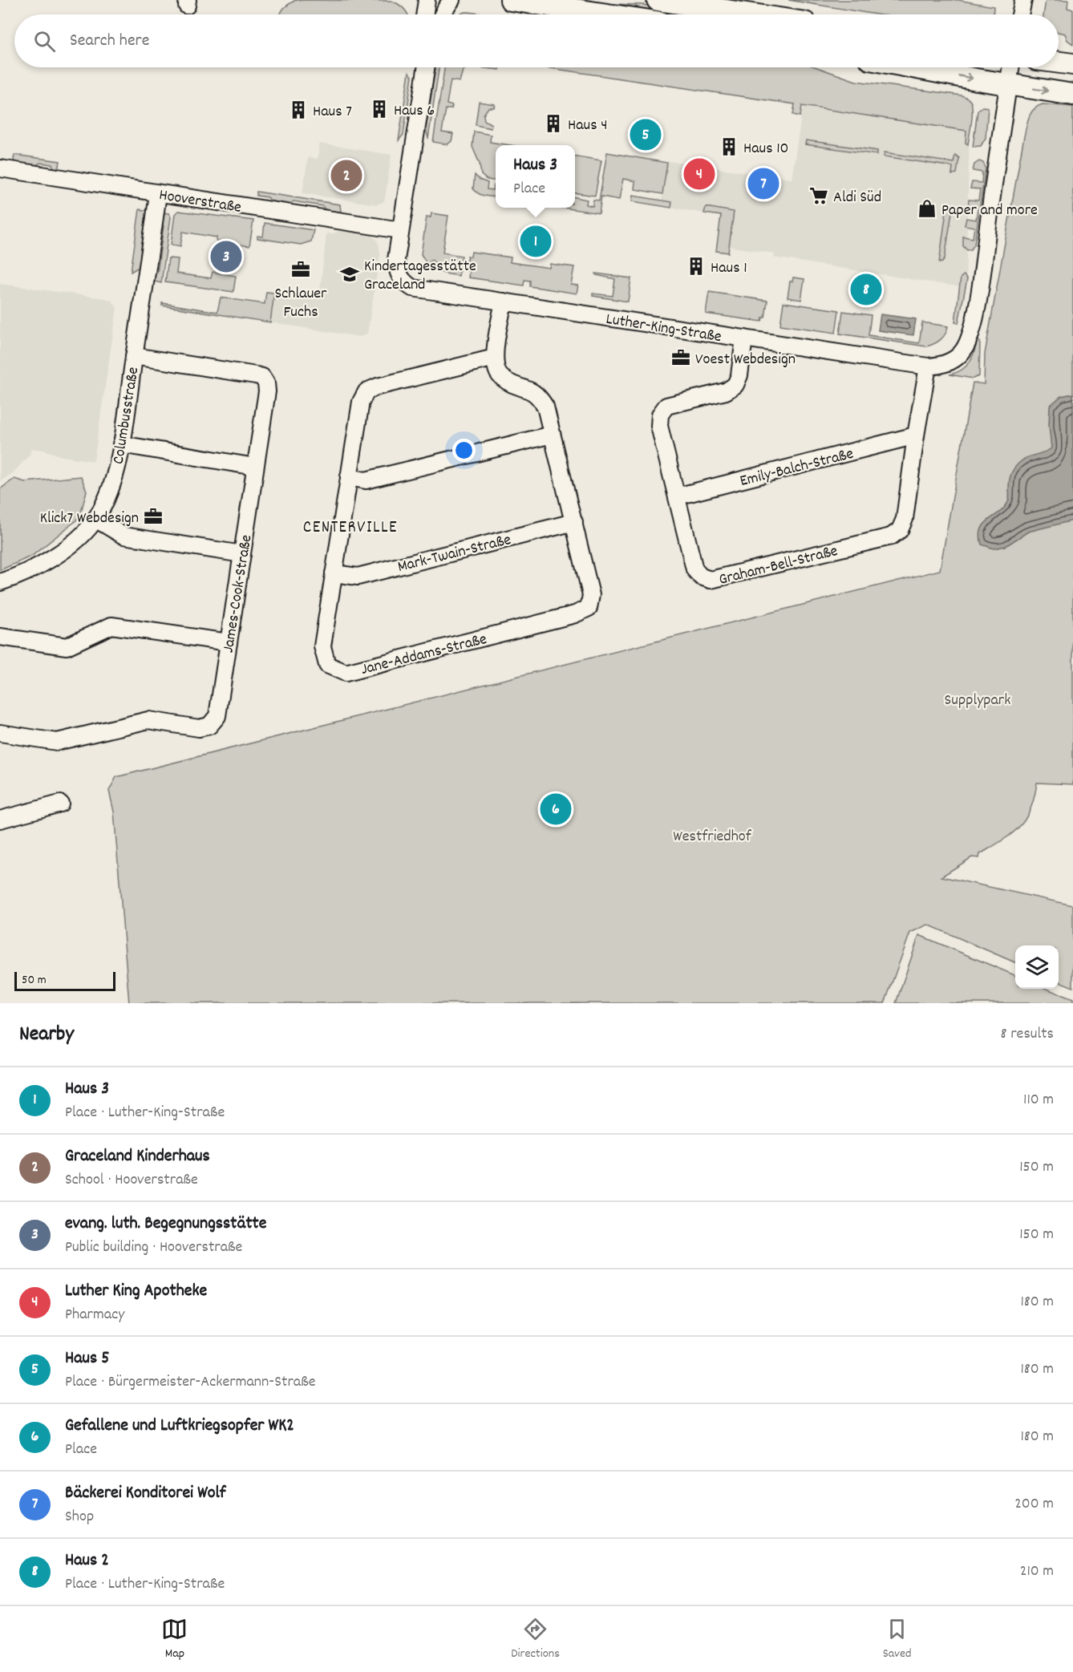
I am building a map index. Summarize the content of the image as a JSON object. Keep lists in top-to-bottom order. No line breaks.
{"streets":{"street":["Hooverstraße","Luther-King-Straße","Columbusstraße","Emily-Balch-Straße","Mark-Twain-Straße","Graham-Bell-Straße","James-Cook-Straße","Jane-Addams-Straße"]},"crossings":[["Hooverstraße","Luther-King-Straße"],["Hooverstraße","Columbusstraße"],["Luther-King-Straße","Graham-Bell-Straße"],["Columbusstraße","James-Cook-Straße"],["Emily-Balch-Straße","Graham-Bell-Straße"],["Mark-Twain-Straße","Jane-Addams-Straße"]],"districts":["CENTERVILLE"],"parks":["Supplypark","Westfriedhof"],"places":{"building":["Haus 6","Haus 7","Haus 4","Haus 10","Haus 1"],"supermarket":["Aldi Süd"],"shop":["Paper and more"],"office":["Schlauer Fuchs","Voest Webdesign","Klick7 Webdesign"],"school or university":["Kindertagesstätte Graceland"]},"scale_bar":"50 m","page":{"search":"Search here","pins":["5","4","2","7","1","3","8","6"],"popup":["Haus 3","Place"],"scale":"50 m","heading":["Nearby","8 results"],"list":[{"mark":"1","name":"Haus 3","note":"Place · Luther-King-Straße","value":"110 m"},{"mark":"2","name":"Graceland Kinderhaus","note":"School · Hooverstraße","value":"150 m"},{"mark":"3","name":"evang. luth. Begegnungsstätte","note":"Public building · Hooverstraße","value":"150 m"},{"mark":"4","name":"Luther King Apotheke","note":"Pharmacy","value":"180 m"},{"mark":"5","name":"Haus 5","note":"Place · Bürgermeister-Ackermann-Straße","value":"180 m"},{"mark":"6","name":"Gefallene und Luftkriegsopfer WK2","note":"Place","value":"180 m"},{"mark":"7","name":"Bäckerei Konditorei Wolf","note":"Shop","value":"200 m"},{"mark":"8","name":"Haus 2","note":"Place · Luther-King-Straße","value":"210 m"}],"nav":["Map","Directions","Saved"]}}
